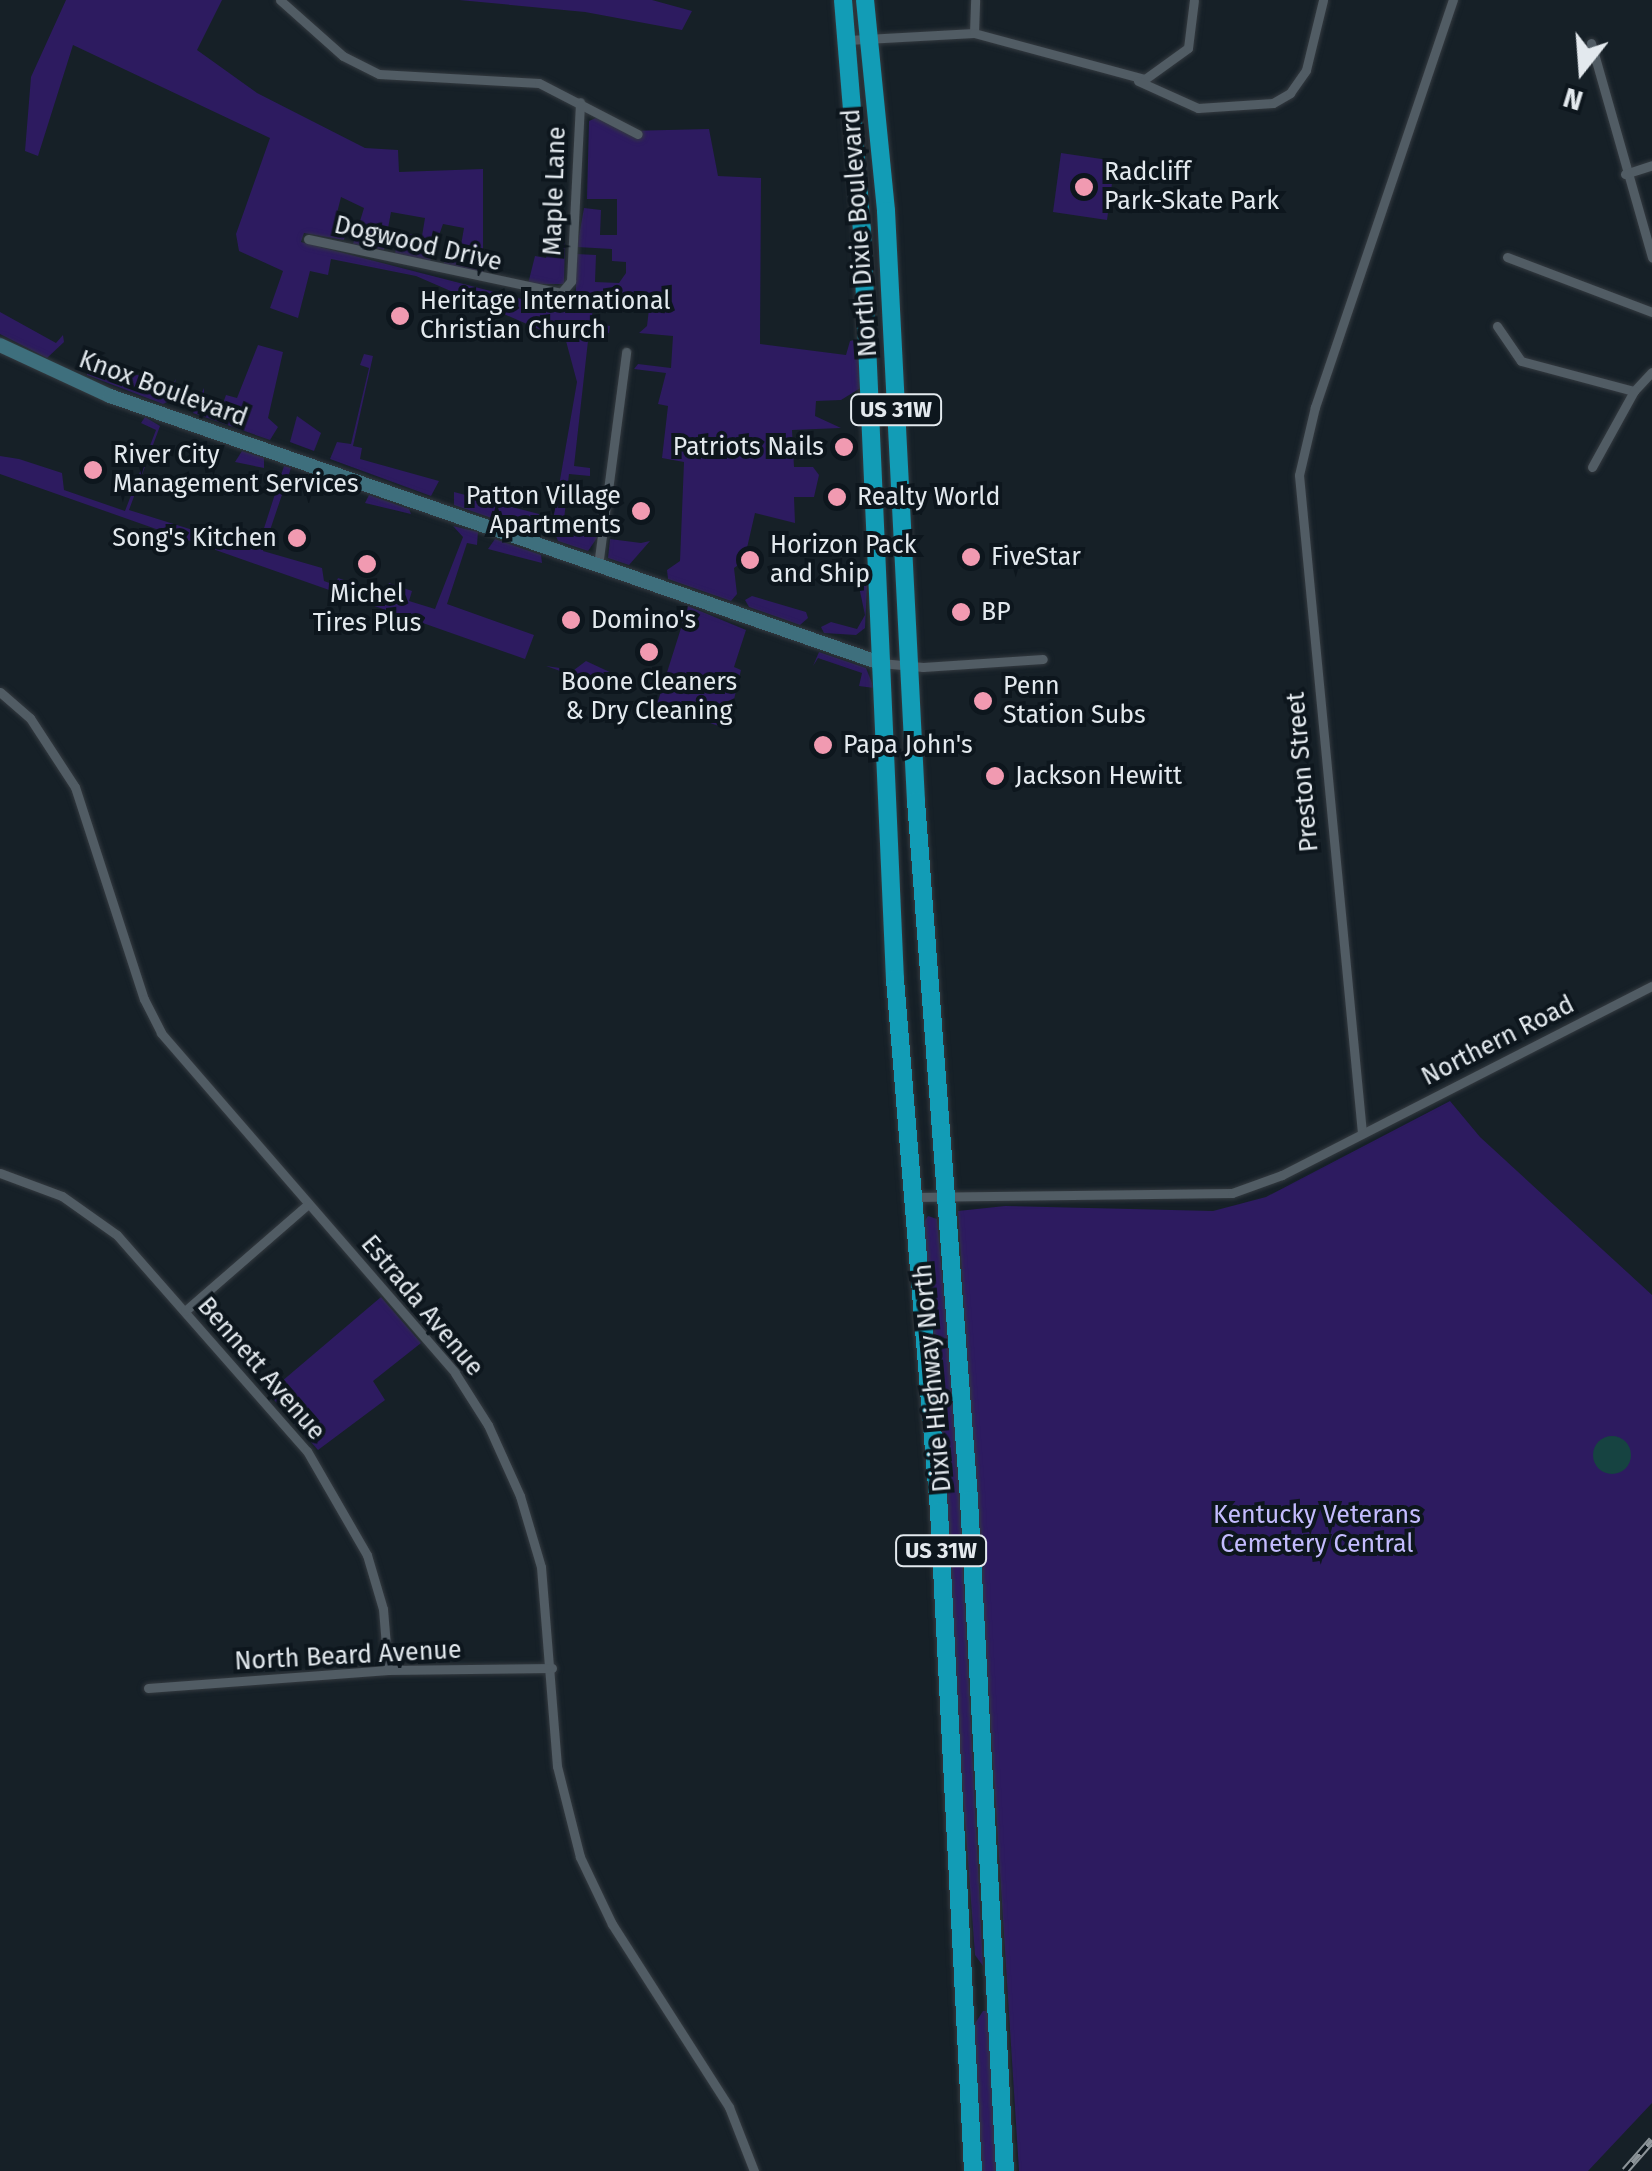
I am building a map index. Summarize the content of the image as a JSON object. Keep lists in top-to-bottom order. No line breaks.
{"streets":{"highway":["North Dixie Boulevard","US 31W","Dixie Highway North"],"main road":["Knox Boulevard"],"street":["Maple Lane","Dogwood Drive","Preston Street","Northern Road","Estrada Avenue","Bennett Avenue","North Beard Avenue"]},"crossings":[["Maple Lane","Dogwood Drive"],["North Dixie Boulevard","Knox Boulevard"],["North Dixie Boulevard","Dixie Highway North"],["Preston Street","Northern Road"],["Estrada Avenue","North Beard Avenue"],["Bennett Avenue","North Beard Avenue"]],"parks":["Kentucky Veterans Cemetery Central"],"places":["Radcliff Park-Skate Park","Heritage International Christian Church","Patriots Nails","River City Management Services","Realty World","Patton Village Apartments","Song's Kitchen","FiveStar","Horizon Pack and Ship","Michel Tires Plus","BP","Domino's","Boone Cleaners & Dry Cleaning","Penn Station Subs","Papa John's","Jackson Hewitt"],"north":"bottom"}
